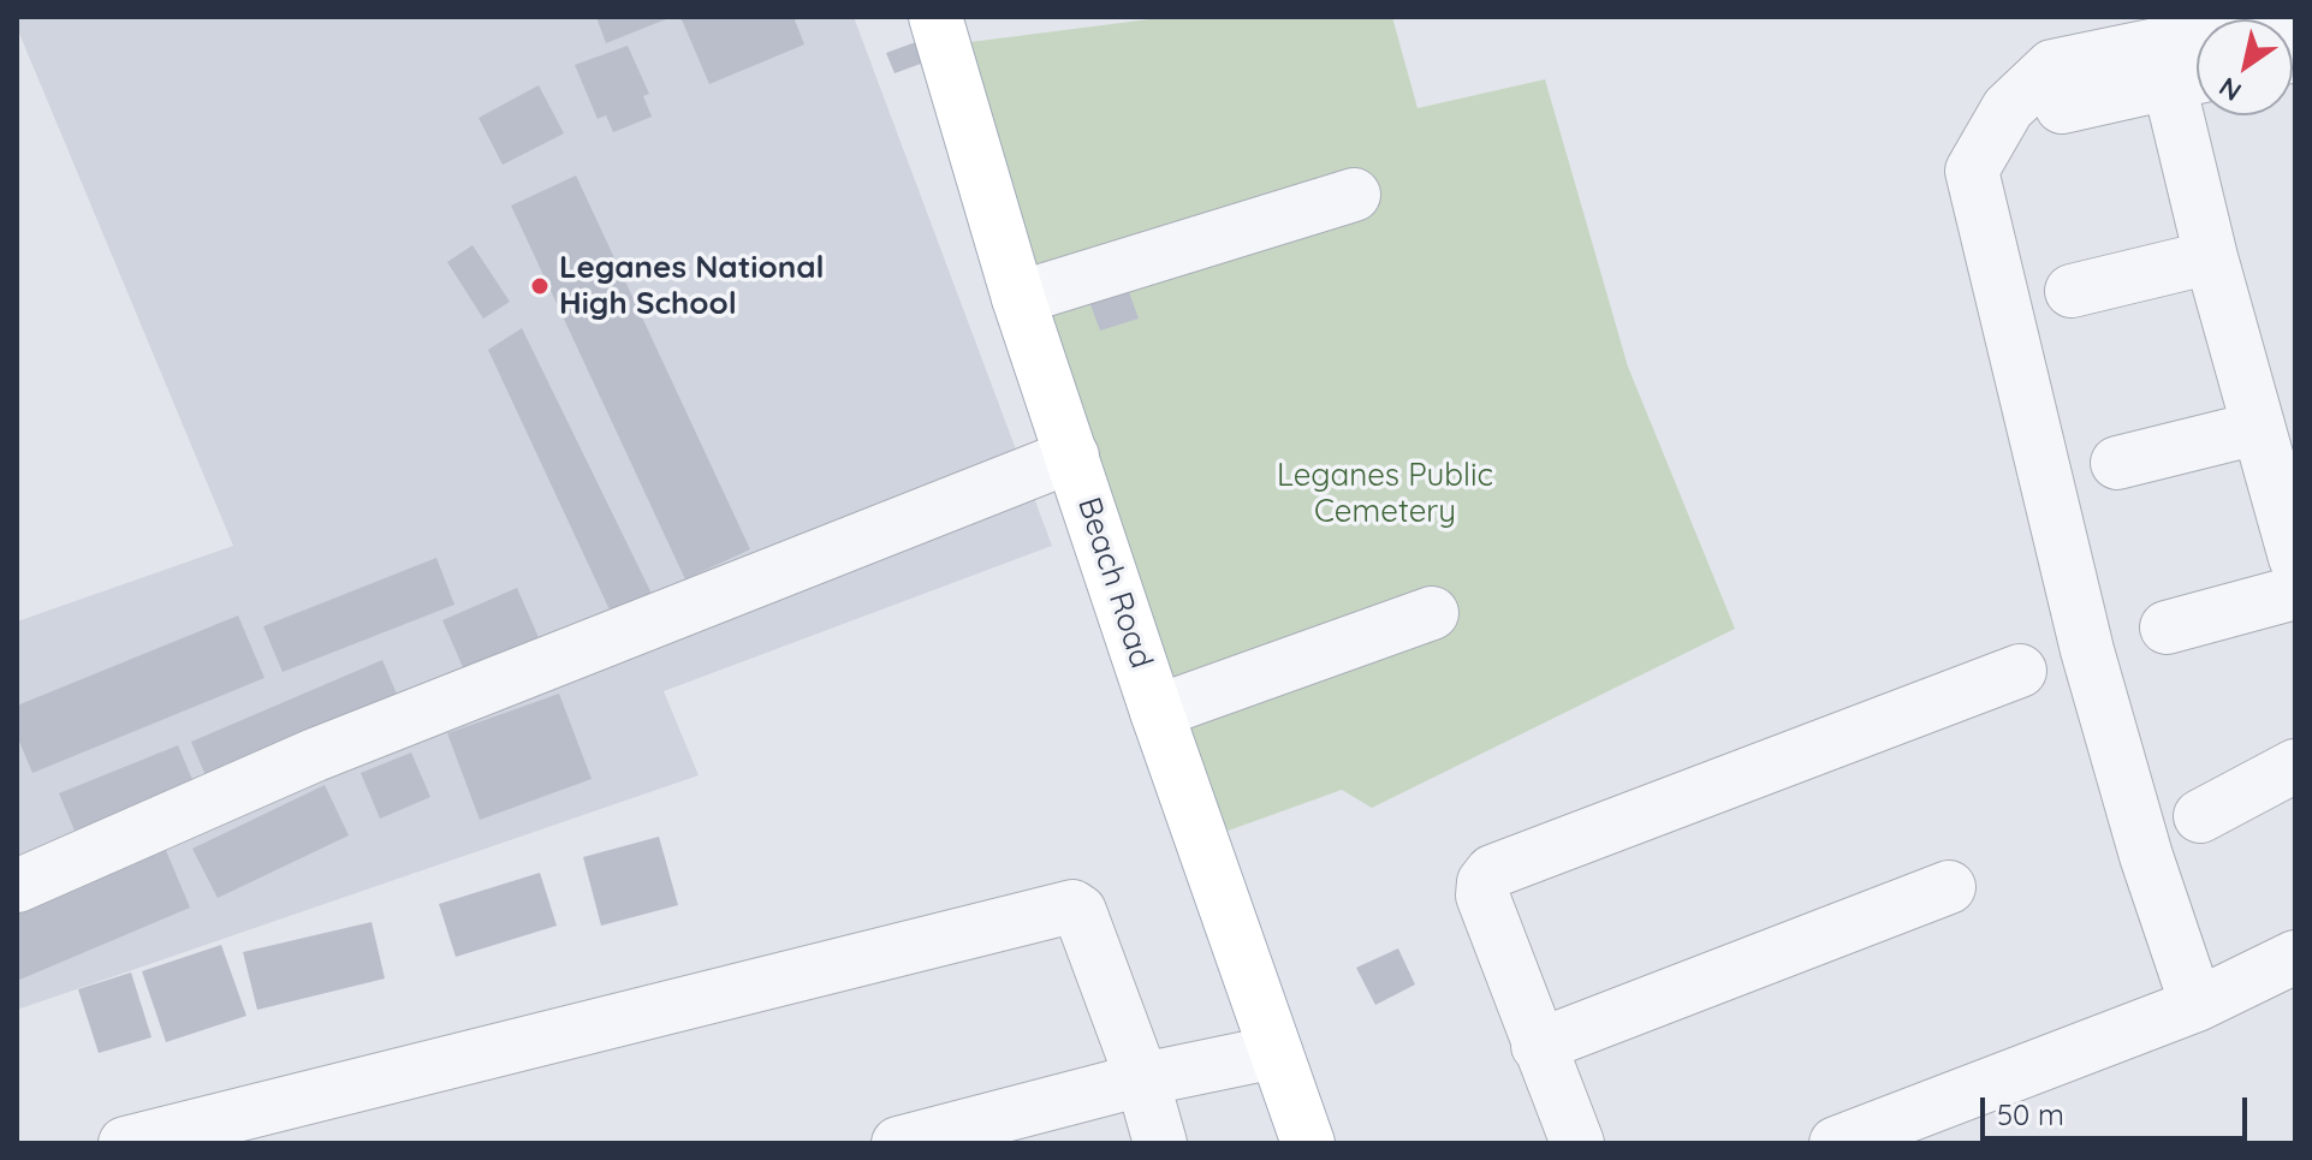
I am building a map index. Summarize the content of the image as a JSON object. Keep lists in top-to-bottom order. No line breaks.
{"streets":{"main road":["Beach Road"]},"parks":["Leganes Public Cemetery"],"places":["Leganes National High School"],"scale_bar":"50 m","north":"bottom left"}
